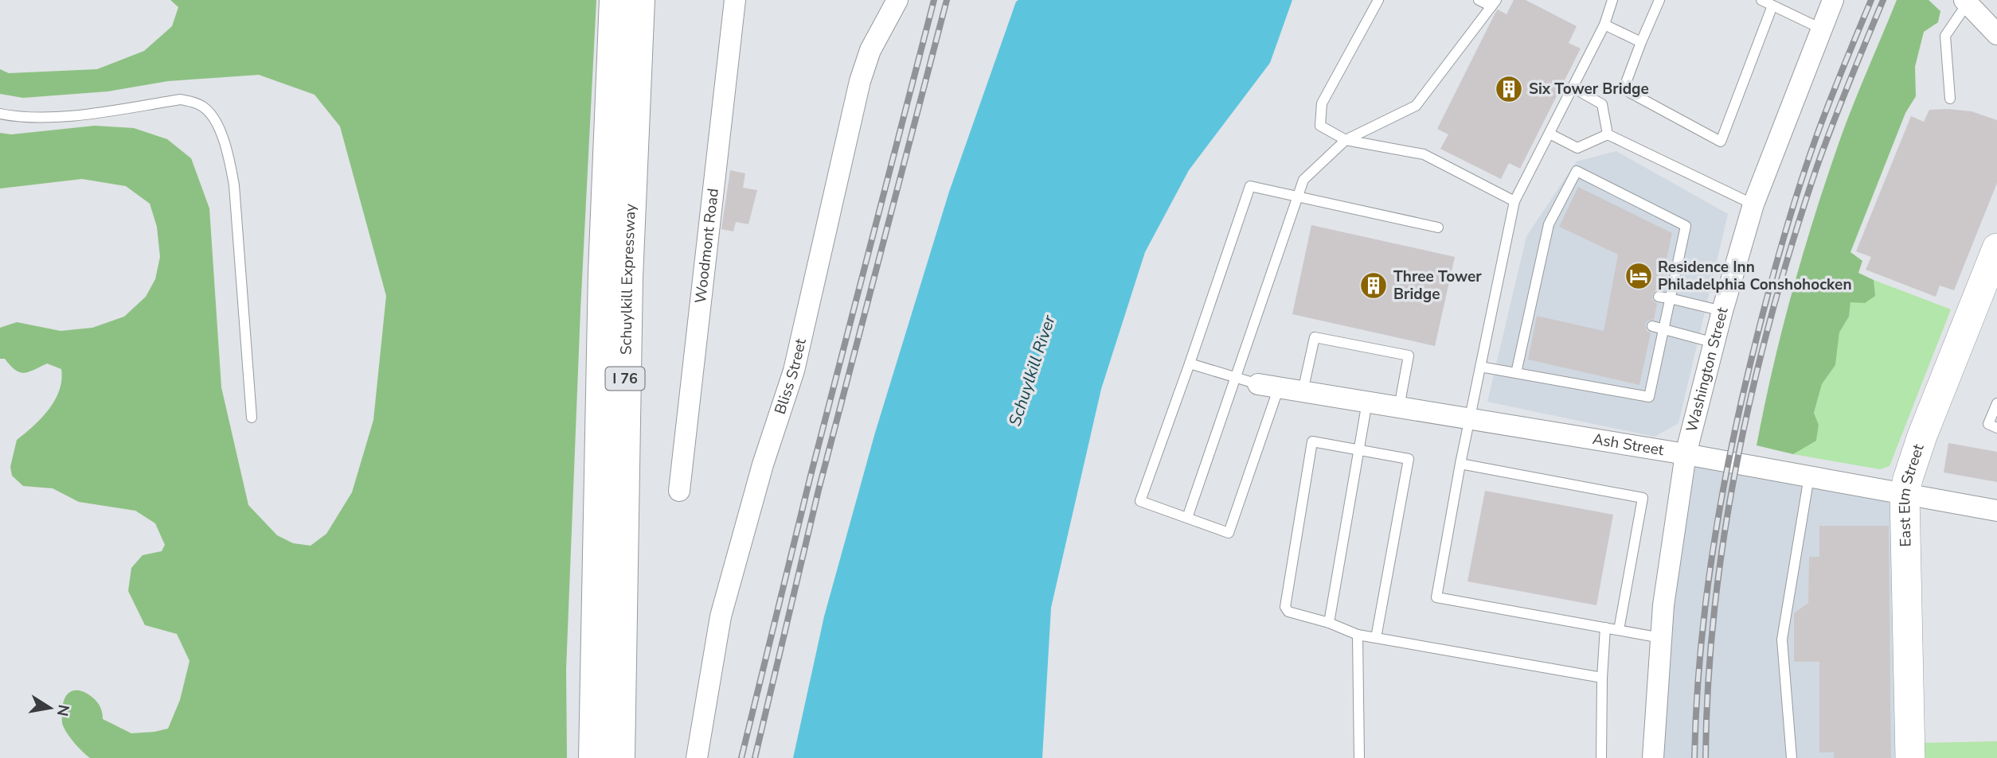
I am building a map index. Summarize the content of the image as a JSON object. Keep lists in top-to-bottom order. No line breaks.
{"streets":{"highway":["Schuylkill Expressway","I 76"],"main road":["East Elm Street"],"street":["Woodmont Road","Washington Street","Bliss Street","Ash Street"]},"crossings":[["Washington Street","Ash Street"],["Ash Street","East Elm Street"]],"water":["Schuylkill River"],"places":{"building":["Six Tower Bridge","Three Tower Bridge"],"hotel":["Residence Inn Philadelphia Conshohocken"]},"north":"right"}
